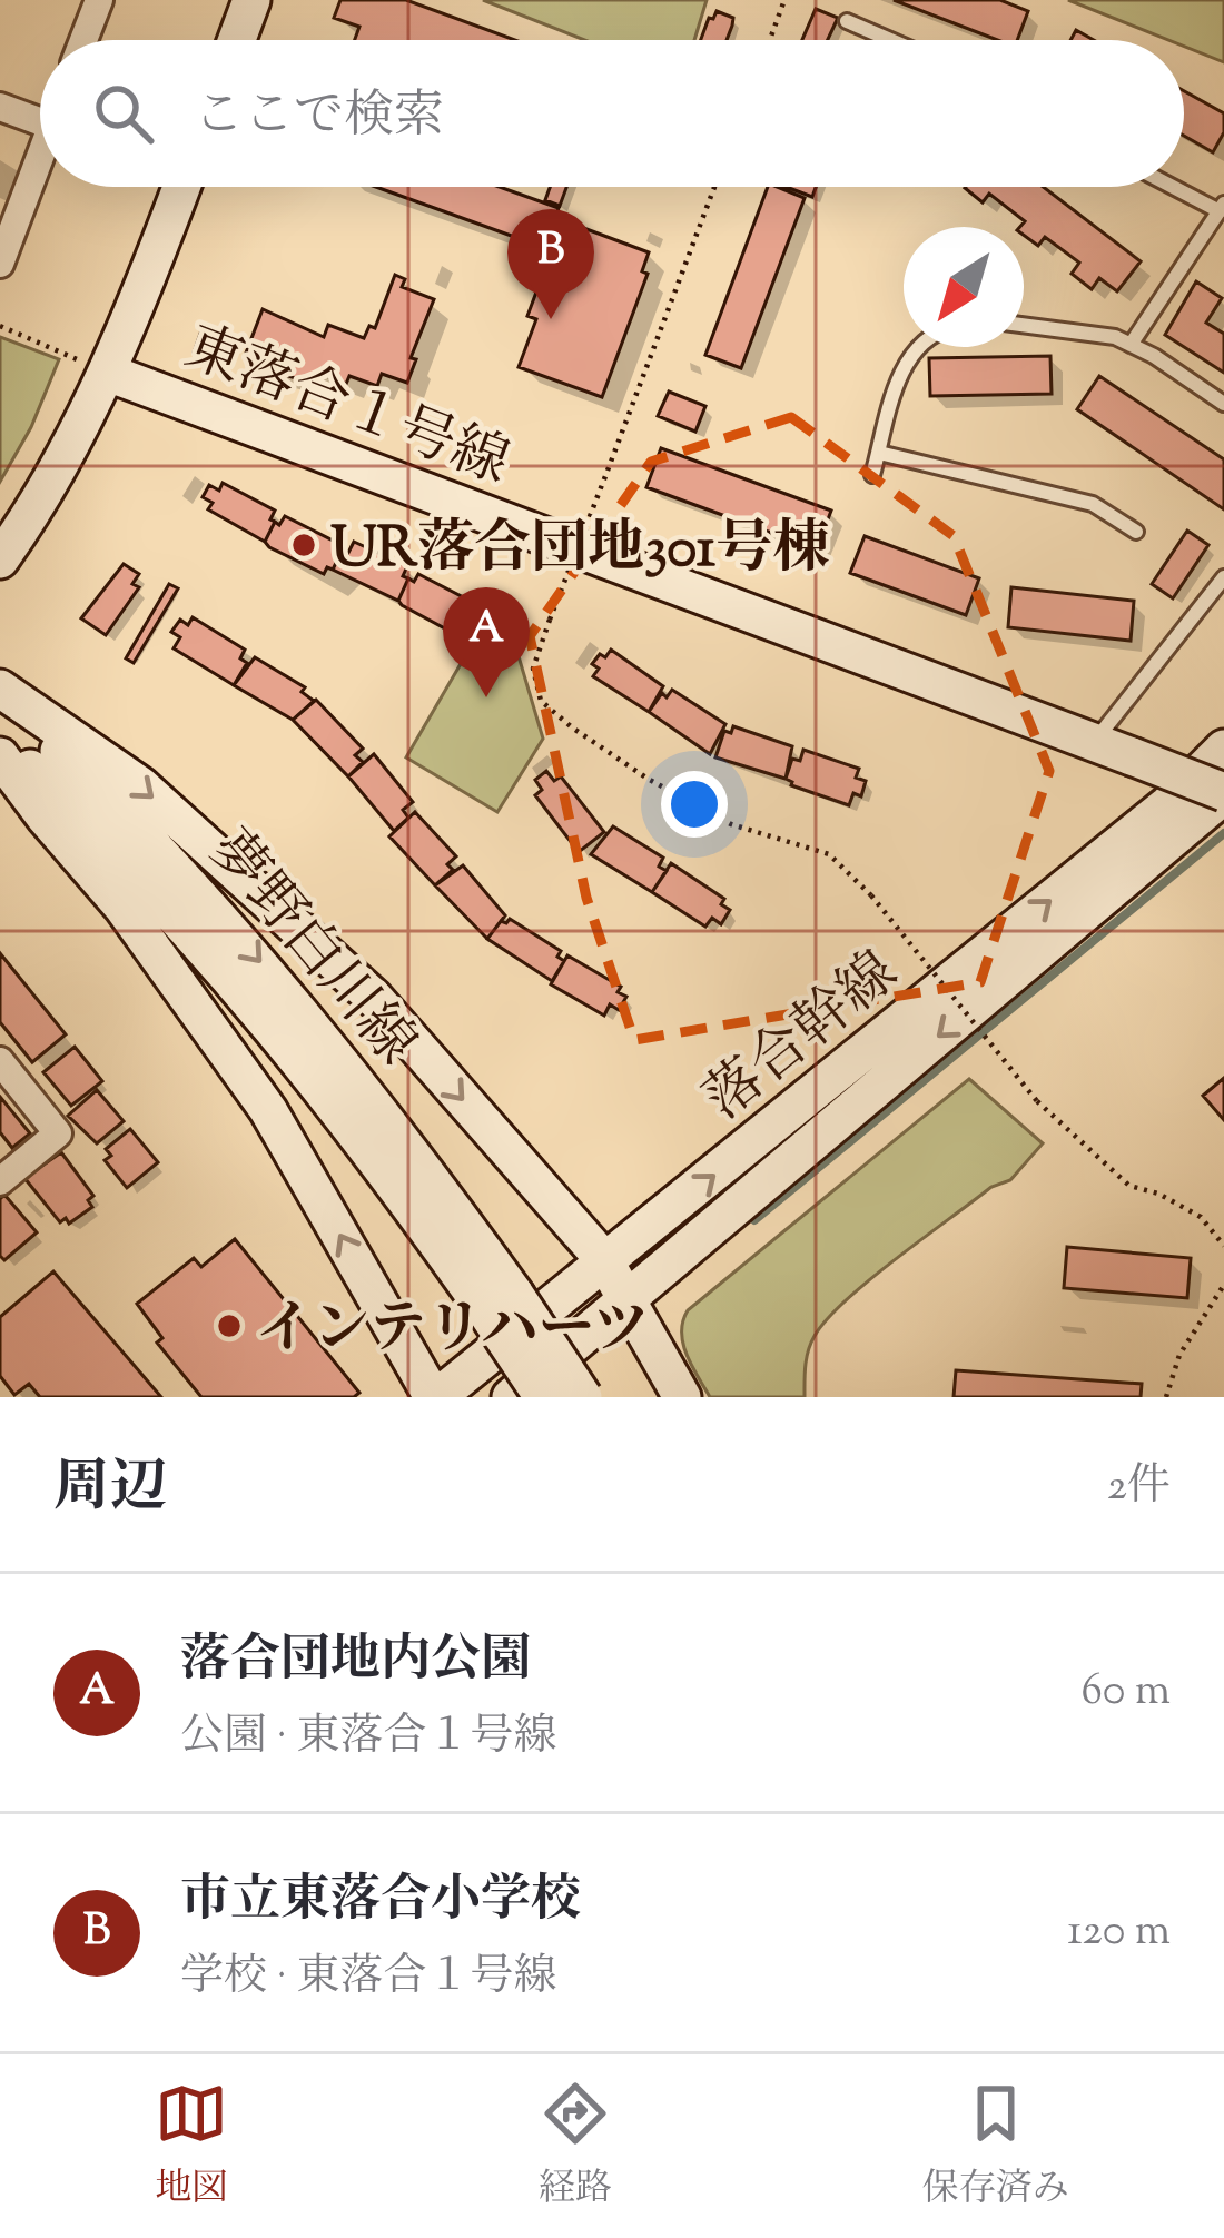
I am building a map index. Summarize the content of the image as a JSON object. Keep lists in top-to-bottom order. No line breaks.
{"streets":{"street":["東落合１号線","夢野白川線","落合幹線"]},"crossings":[["東落合１号線","落合幹線"]],"places":["UR落合団地301号棟","インテリハーツ"],"north":"bottom left","page":{"search":"ここで検索","pins":["B","A"],"heading":["周辺","2件"],"list":[{"mark":"A","name":"落合団地内公園","note":"公園 · 東落合１号線","value":"60 m"},{"mark":"B","name":"市立東落合小学校","note":"学校 · 東落合１号線","value":"120 m"}],"nav":["地図","経路","保存済み"]}}
